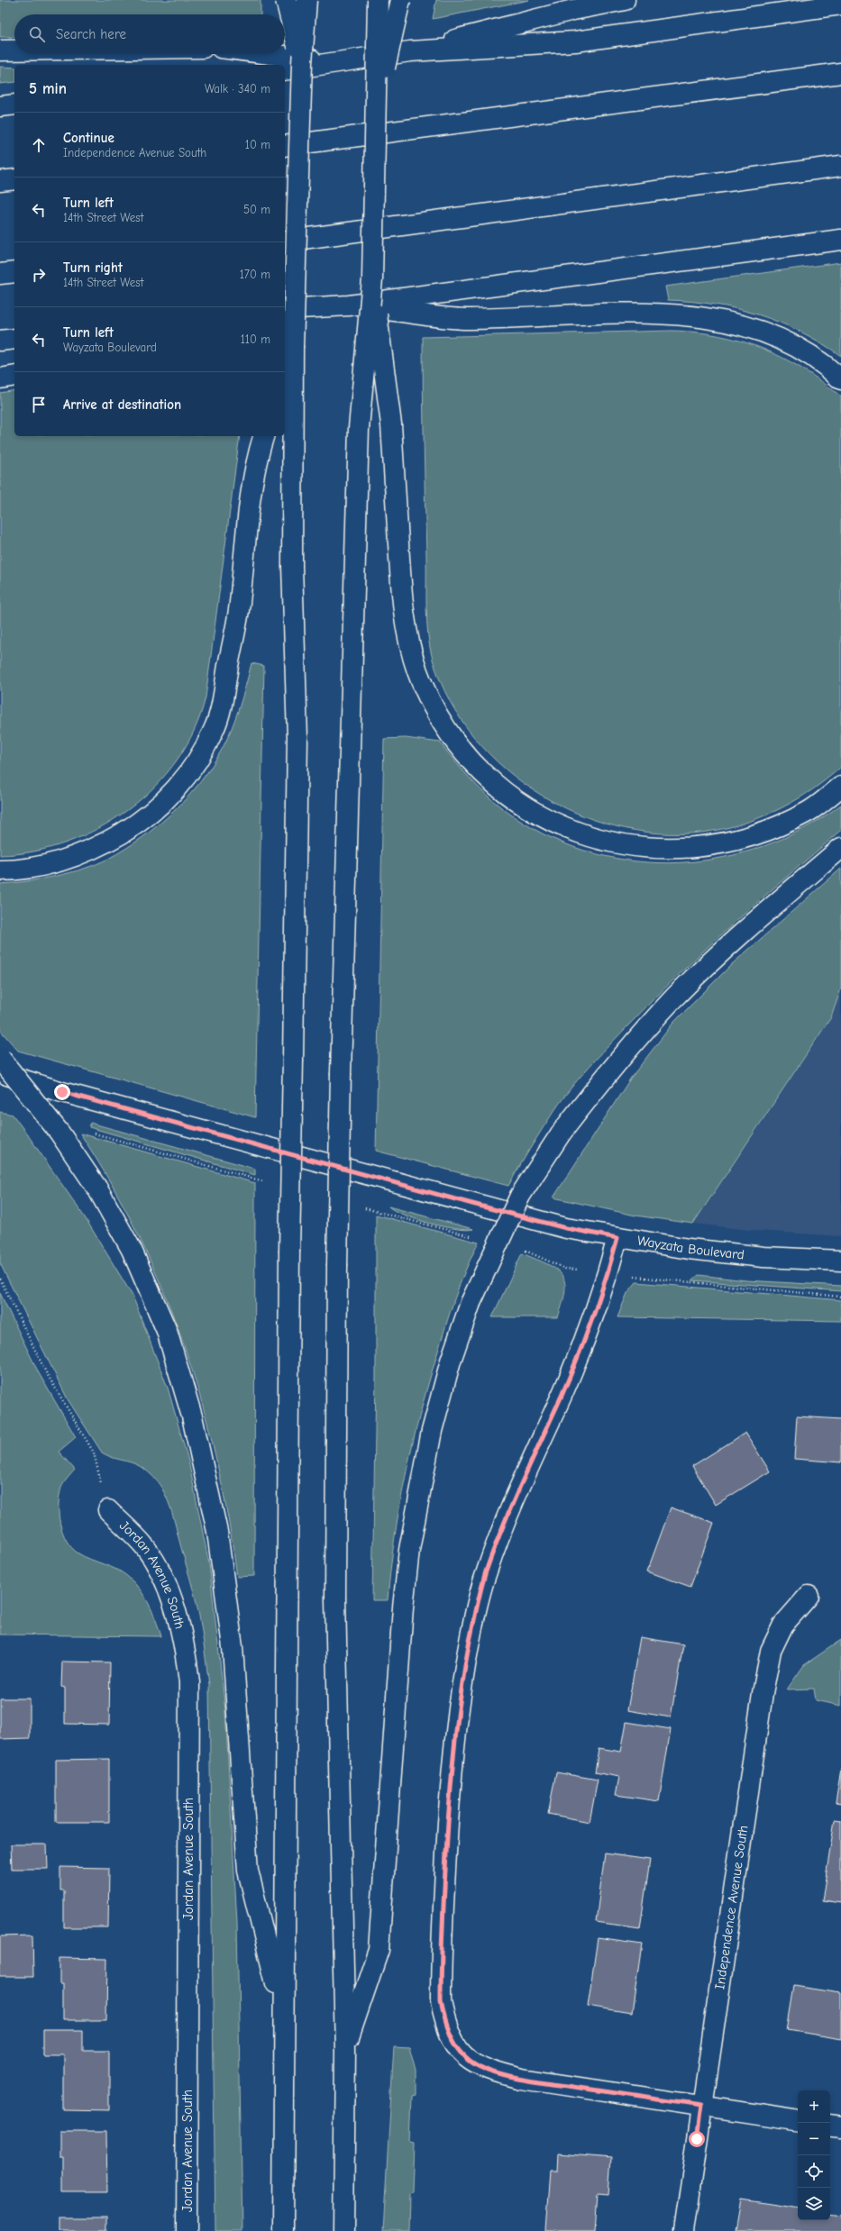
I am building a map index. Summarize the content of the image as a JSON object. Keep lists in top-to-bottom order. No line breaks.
{"streets":{"main road":["Wayzata Boulevard","Jordan Avenue South","Independence Avenue South"]},"page":{"search":"Search here","heading":["5 min","Walk · 340 m"],"list":[["Continue","Independence Avenue South","10 m"],["Turn left","14th Street West","50 m"],["Turn right","14th Street West","170 m"],["Turn left","Wayzata Boulevard","110 m"],"Arrive at destination"],"map_buttons":["+","−"]}}
